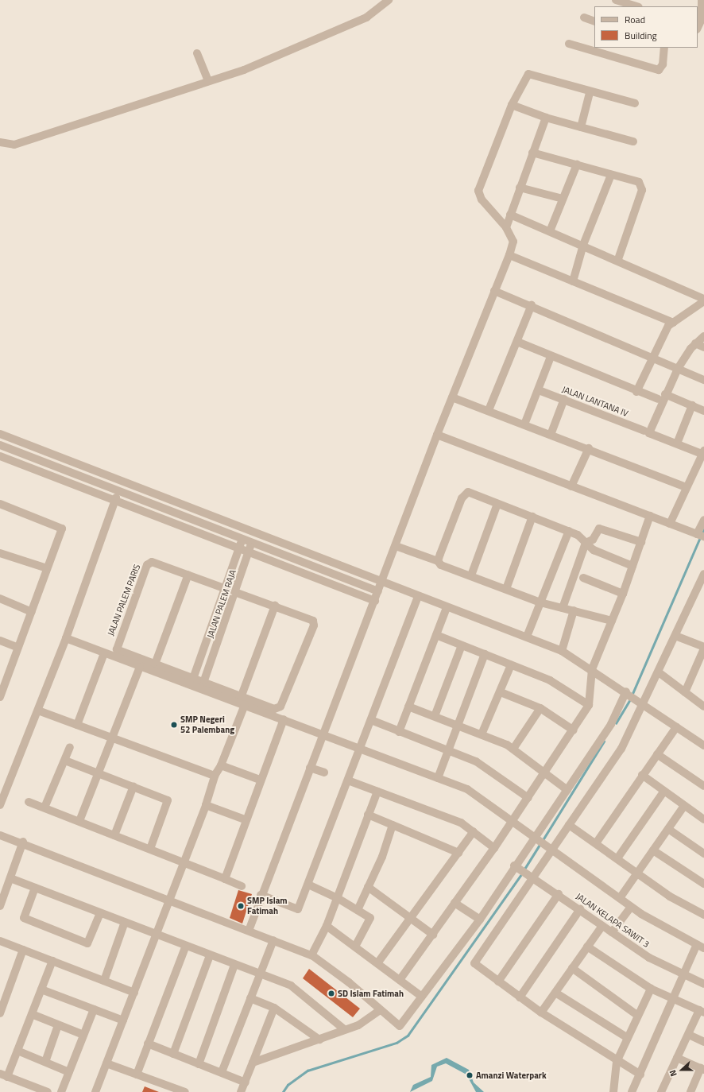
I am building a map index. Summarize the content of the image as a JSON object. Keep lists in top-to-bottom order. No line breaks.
{"streets":{"street":["JALAN LANTANA IV","JALAN PALEM PARIS","JALAN PALEM RAJA","JALAN KELAPA SAWIT 3"]},"places":["SMP Negeri 52 Palembang","SMP Islam Fatimah","SD Islam Fatimah","Amanzi Waterpark"],"legend":["Road","Building"],"north":"left"}
